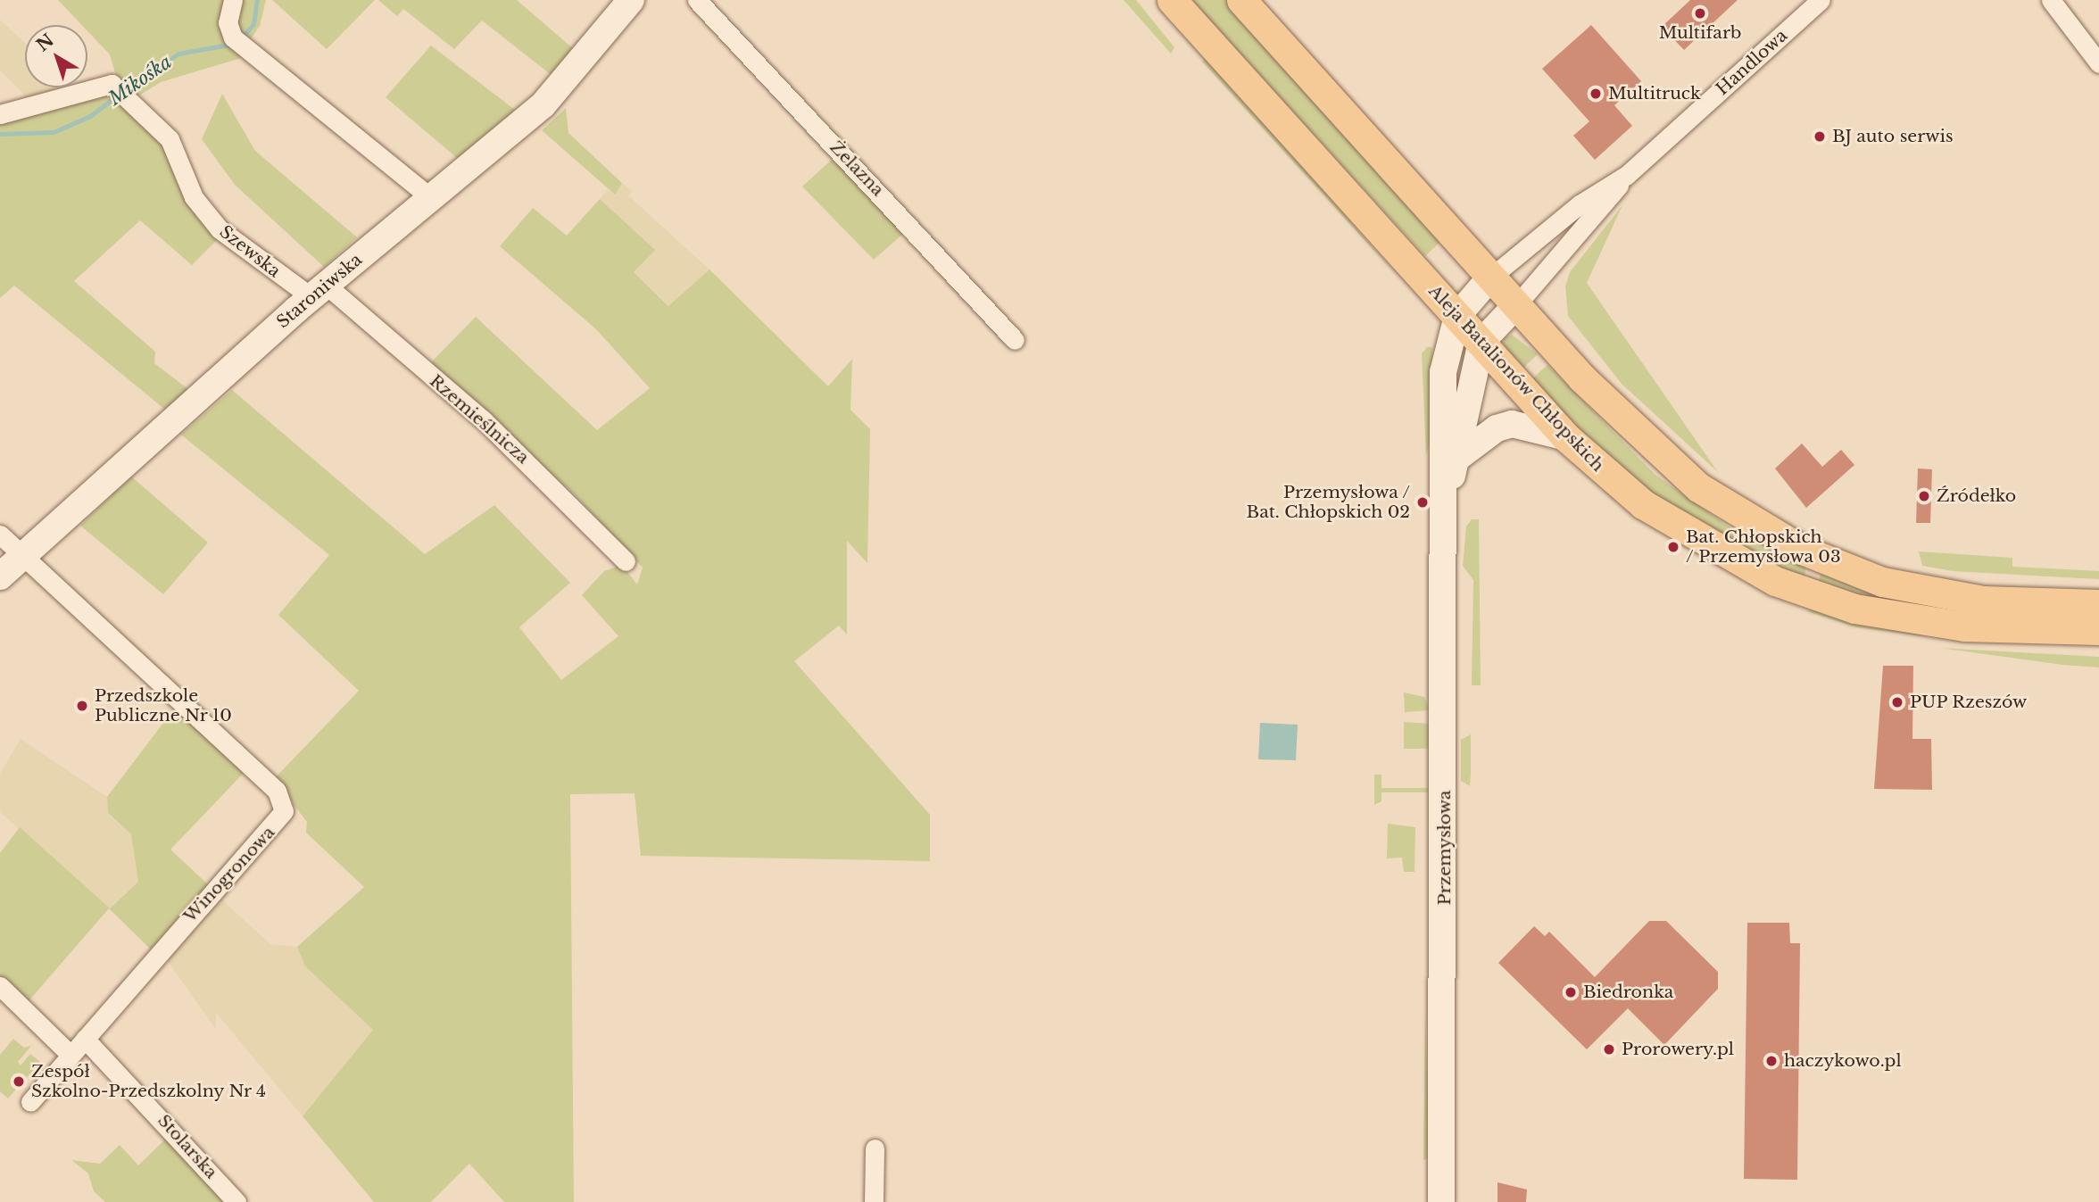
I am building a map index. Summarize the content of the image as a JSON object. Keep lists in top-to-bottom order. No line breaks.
{"streets":{"main road":["Aleja Batalionów Chłopskich"],"street":["Handlowa","Żelazna","Szewska","Staroniwska","Rzemieślnicza","Przemysłowa","Winogronowa","Stolarska"]},"crossings":[["Szewska","Staroniwska"],["Szewska","Rzemieślnicza"],["Staroniwska","Rzemieślnicza"],["Staroniwska","Winogronowa"],["Aleja Batalionów Chłopskich","Przemysłowa"],["Winogronowa","Stolarska"]],"water":["Mikośka"],"places":["Multifarb","Multitruck","BJ auto serwis","Źródełko","Przemysłowa / Bat. Chłopskich 02","Bat. Chłopskich / Przemysłowa 03","PUP Rzeszów","Przedszkole Publiczne Nr 10","Biedronka","Prorowery.pl","haczykowo.pl","Zespół Szkolno-Przedszkolny Nr 4"],"north":"top left"}
